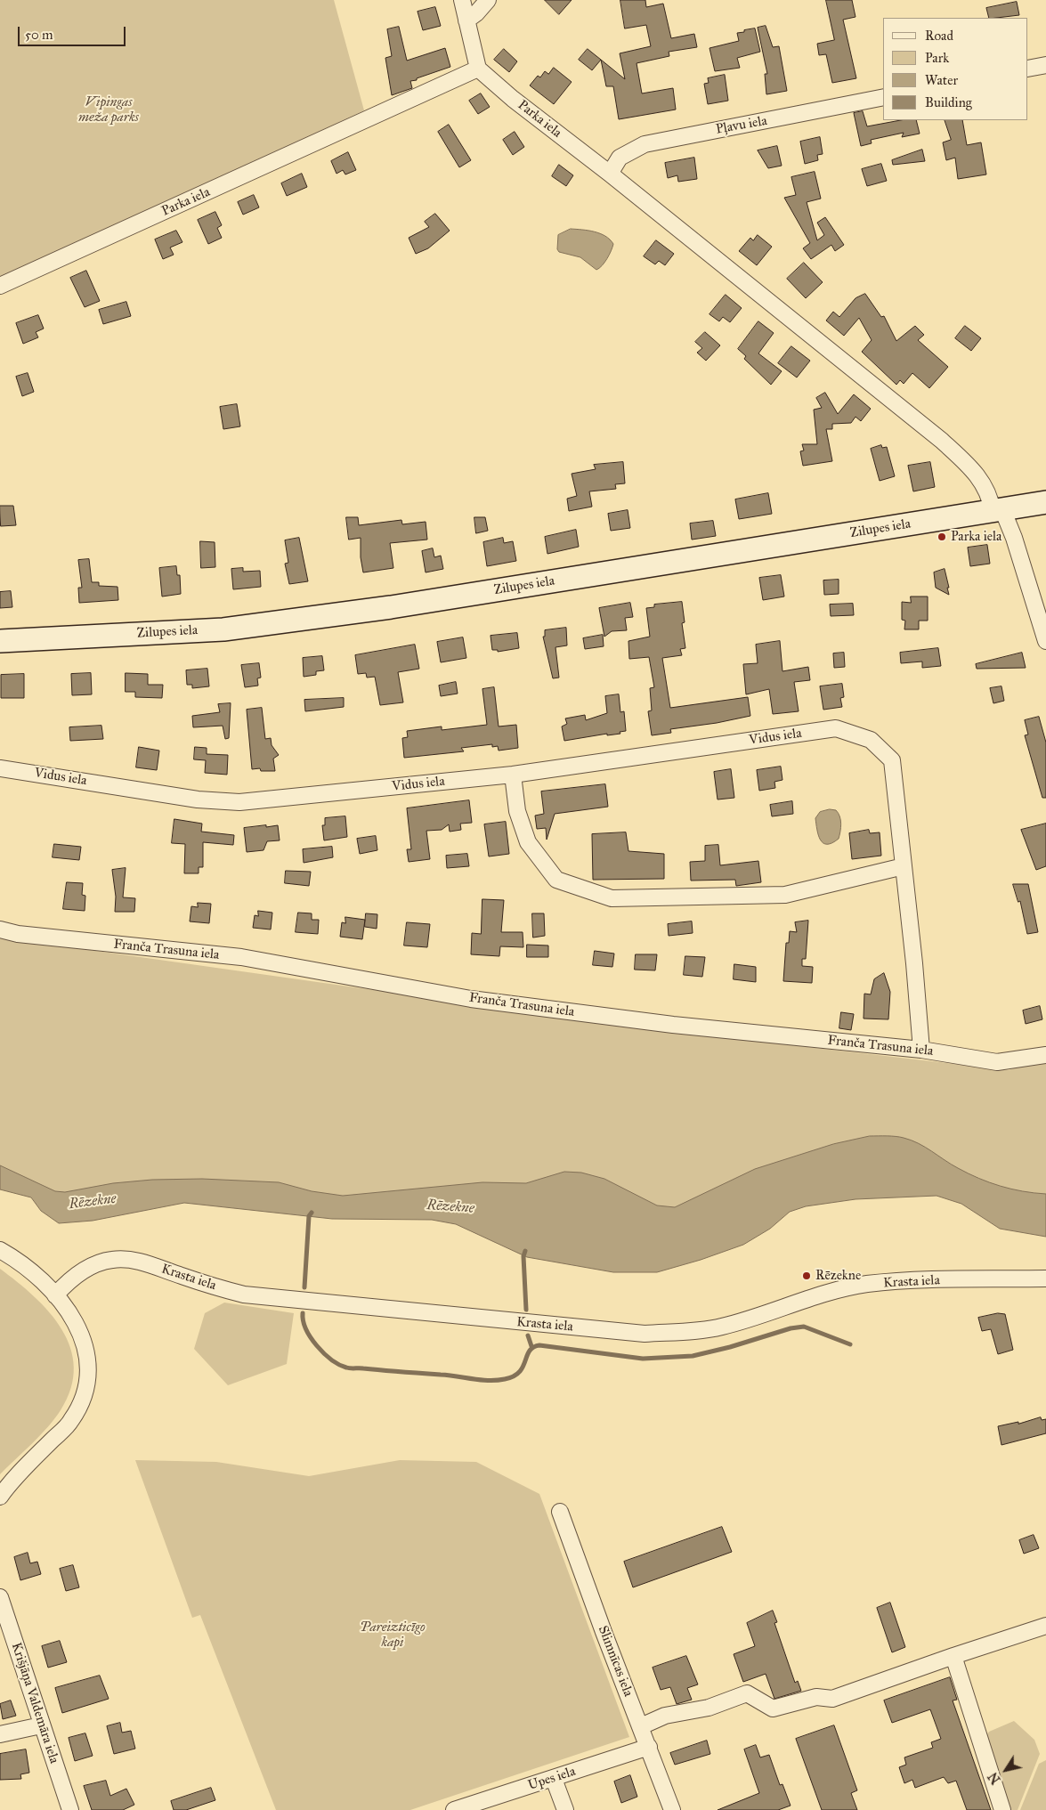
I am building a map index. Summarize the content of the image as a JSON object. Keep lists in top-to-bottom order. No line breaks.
{"streets":{"main road":["Zilupes iela"],"street":["Parka iela","Pļavu iela","Vidus iela","Franča Trasuna iela","Krasta iela","Slimnīcas iela","Krišjāņa Valdemāra iela","Upes iela"]},"crossings":[["Parka iela","Pļavu iela"],["Parka iela","Zilupes iela"],["Slimnīcas iela","Upes iela"]],"water":["Rēzekne"],"parks":["Vipingas meža parks","Pareizticīgo kapi"],"places":["Parka iela","Rēzekne"],"legend":["Road","Park","Water","Building"],"scale_bar":"50 m","north":"bottom left"}
